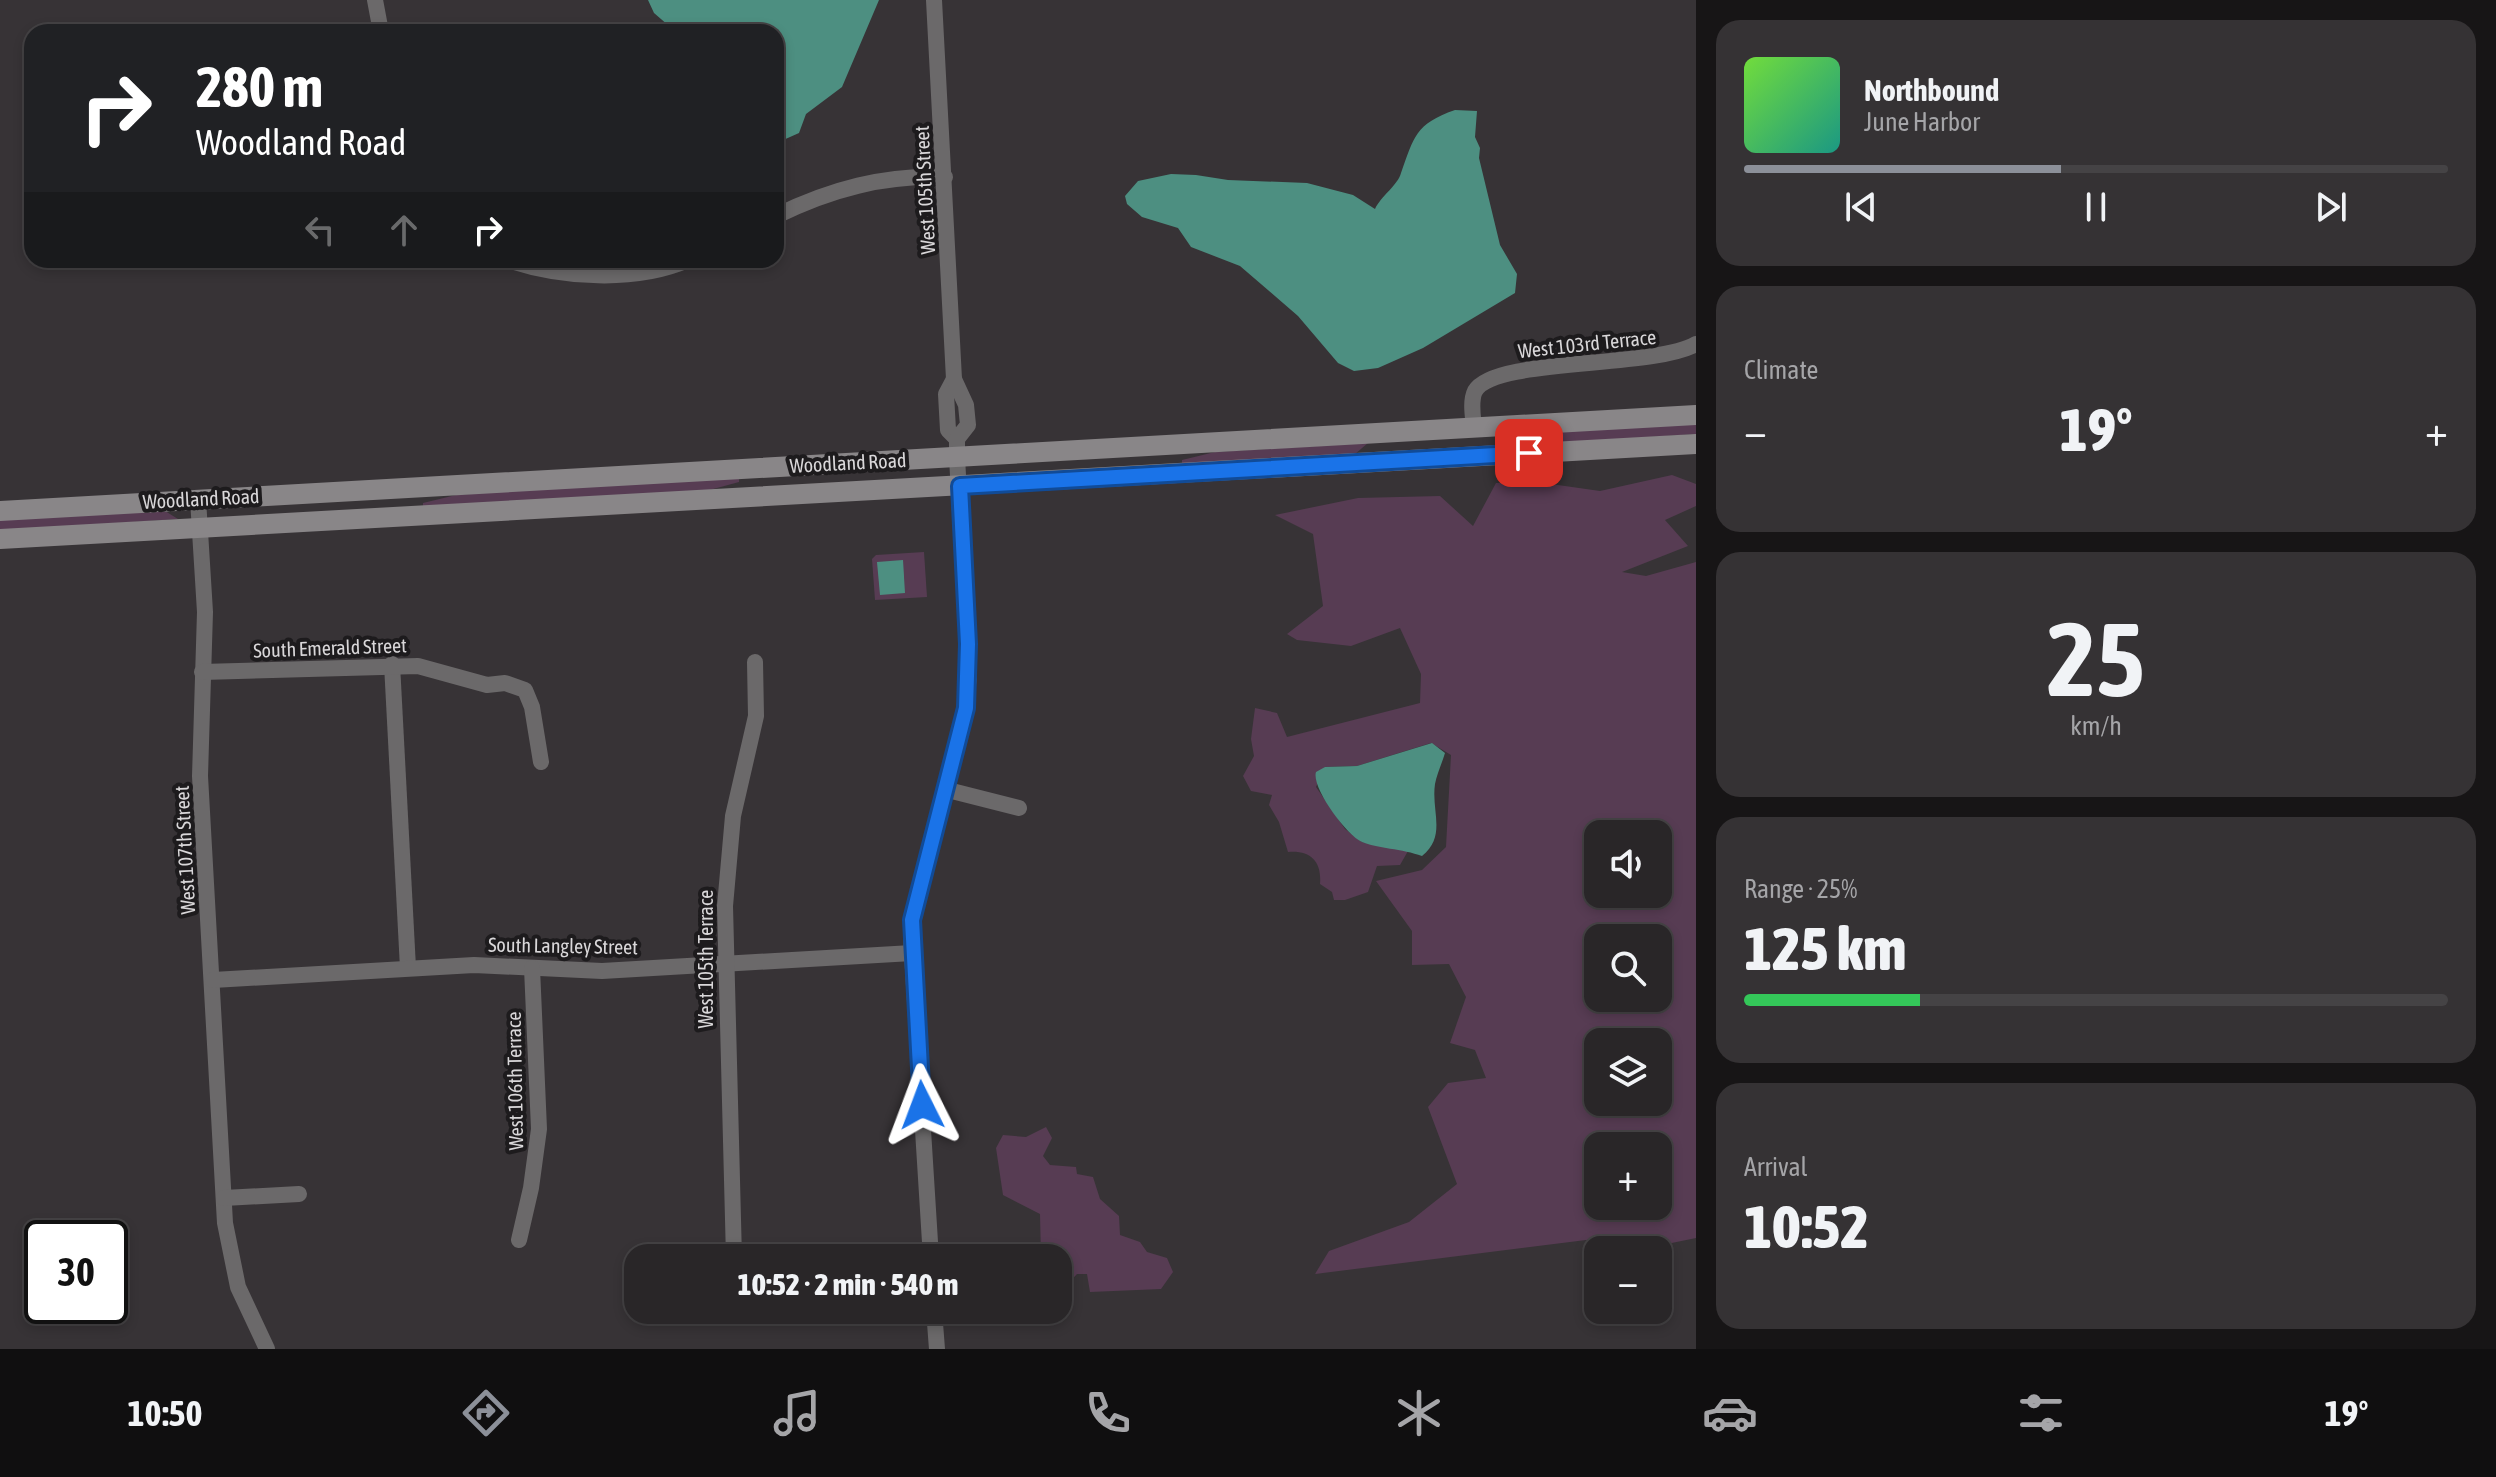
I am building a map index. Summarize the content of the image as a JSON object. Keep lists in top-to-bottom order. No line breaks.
{"streets":{"main road":["Woodland Road"],"street":["West 105th Street","West 103rd Terrace","South Emerald Street","West 107th Street","South Langley Street","West 105th Terrace","West 106th Terrace"]},"crossings":[["West 105th Street","Woodland Road"],["West 105th Street","South Langley Street"],["West 103rd Terrace","Woodland Road"],["Woodland Road","West 107th Street"],["South Emerald Street","West 107th Street"],["West 107th Street","South Langley Street"],["South Langley Street","West 105th Terrace"],["South Langley Street","West 106th Terrace"]],"page":{"turn":["280 m","Woodland Road"],"song":["Northbound","June Harbor"],"tile":["Climate",["25","km/h"],["Range · 25%","125 km"],["Arrival","10:52"]],"heat":["−","19°","+"],"map_buttons":["+","−"],"limit":"30","trip":"10:52 · 2 min · 540 m","tabs":["10:50","19°"]}}
